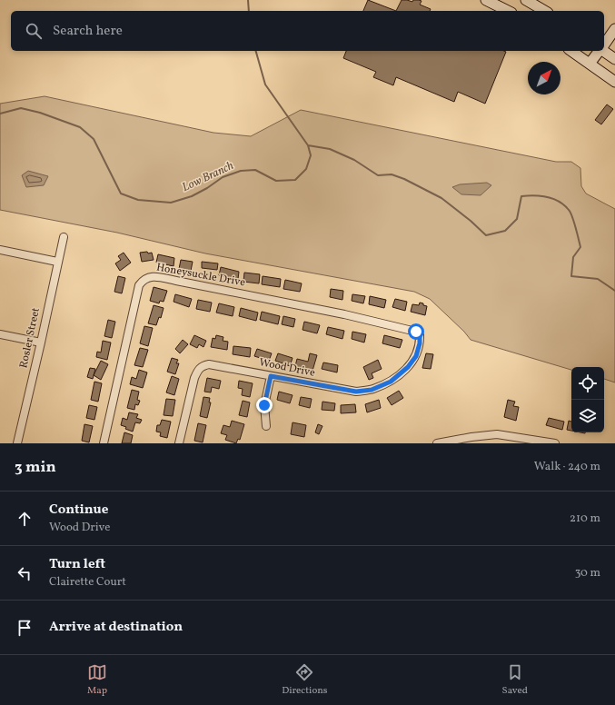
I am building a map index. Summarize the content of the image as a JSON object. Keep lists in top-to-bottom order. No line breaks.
{"streets":{"street":["Honeysuckle Drive","Rosler Street","Wood Drive"]},"crossings":[["Honeysuckle Drive","Wood Drive"]],"water":["Low Branch"],"north":"top right","page":{"search":"Search here","heading":["3 min","Walk · 240 m"],"list":[["Continue","Wood Drive","210 m"],["Turn left","Clairette Court","30 m"],"Arrive at destination"],"nav":["Map","Directions","Saved"]}}
